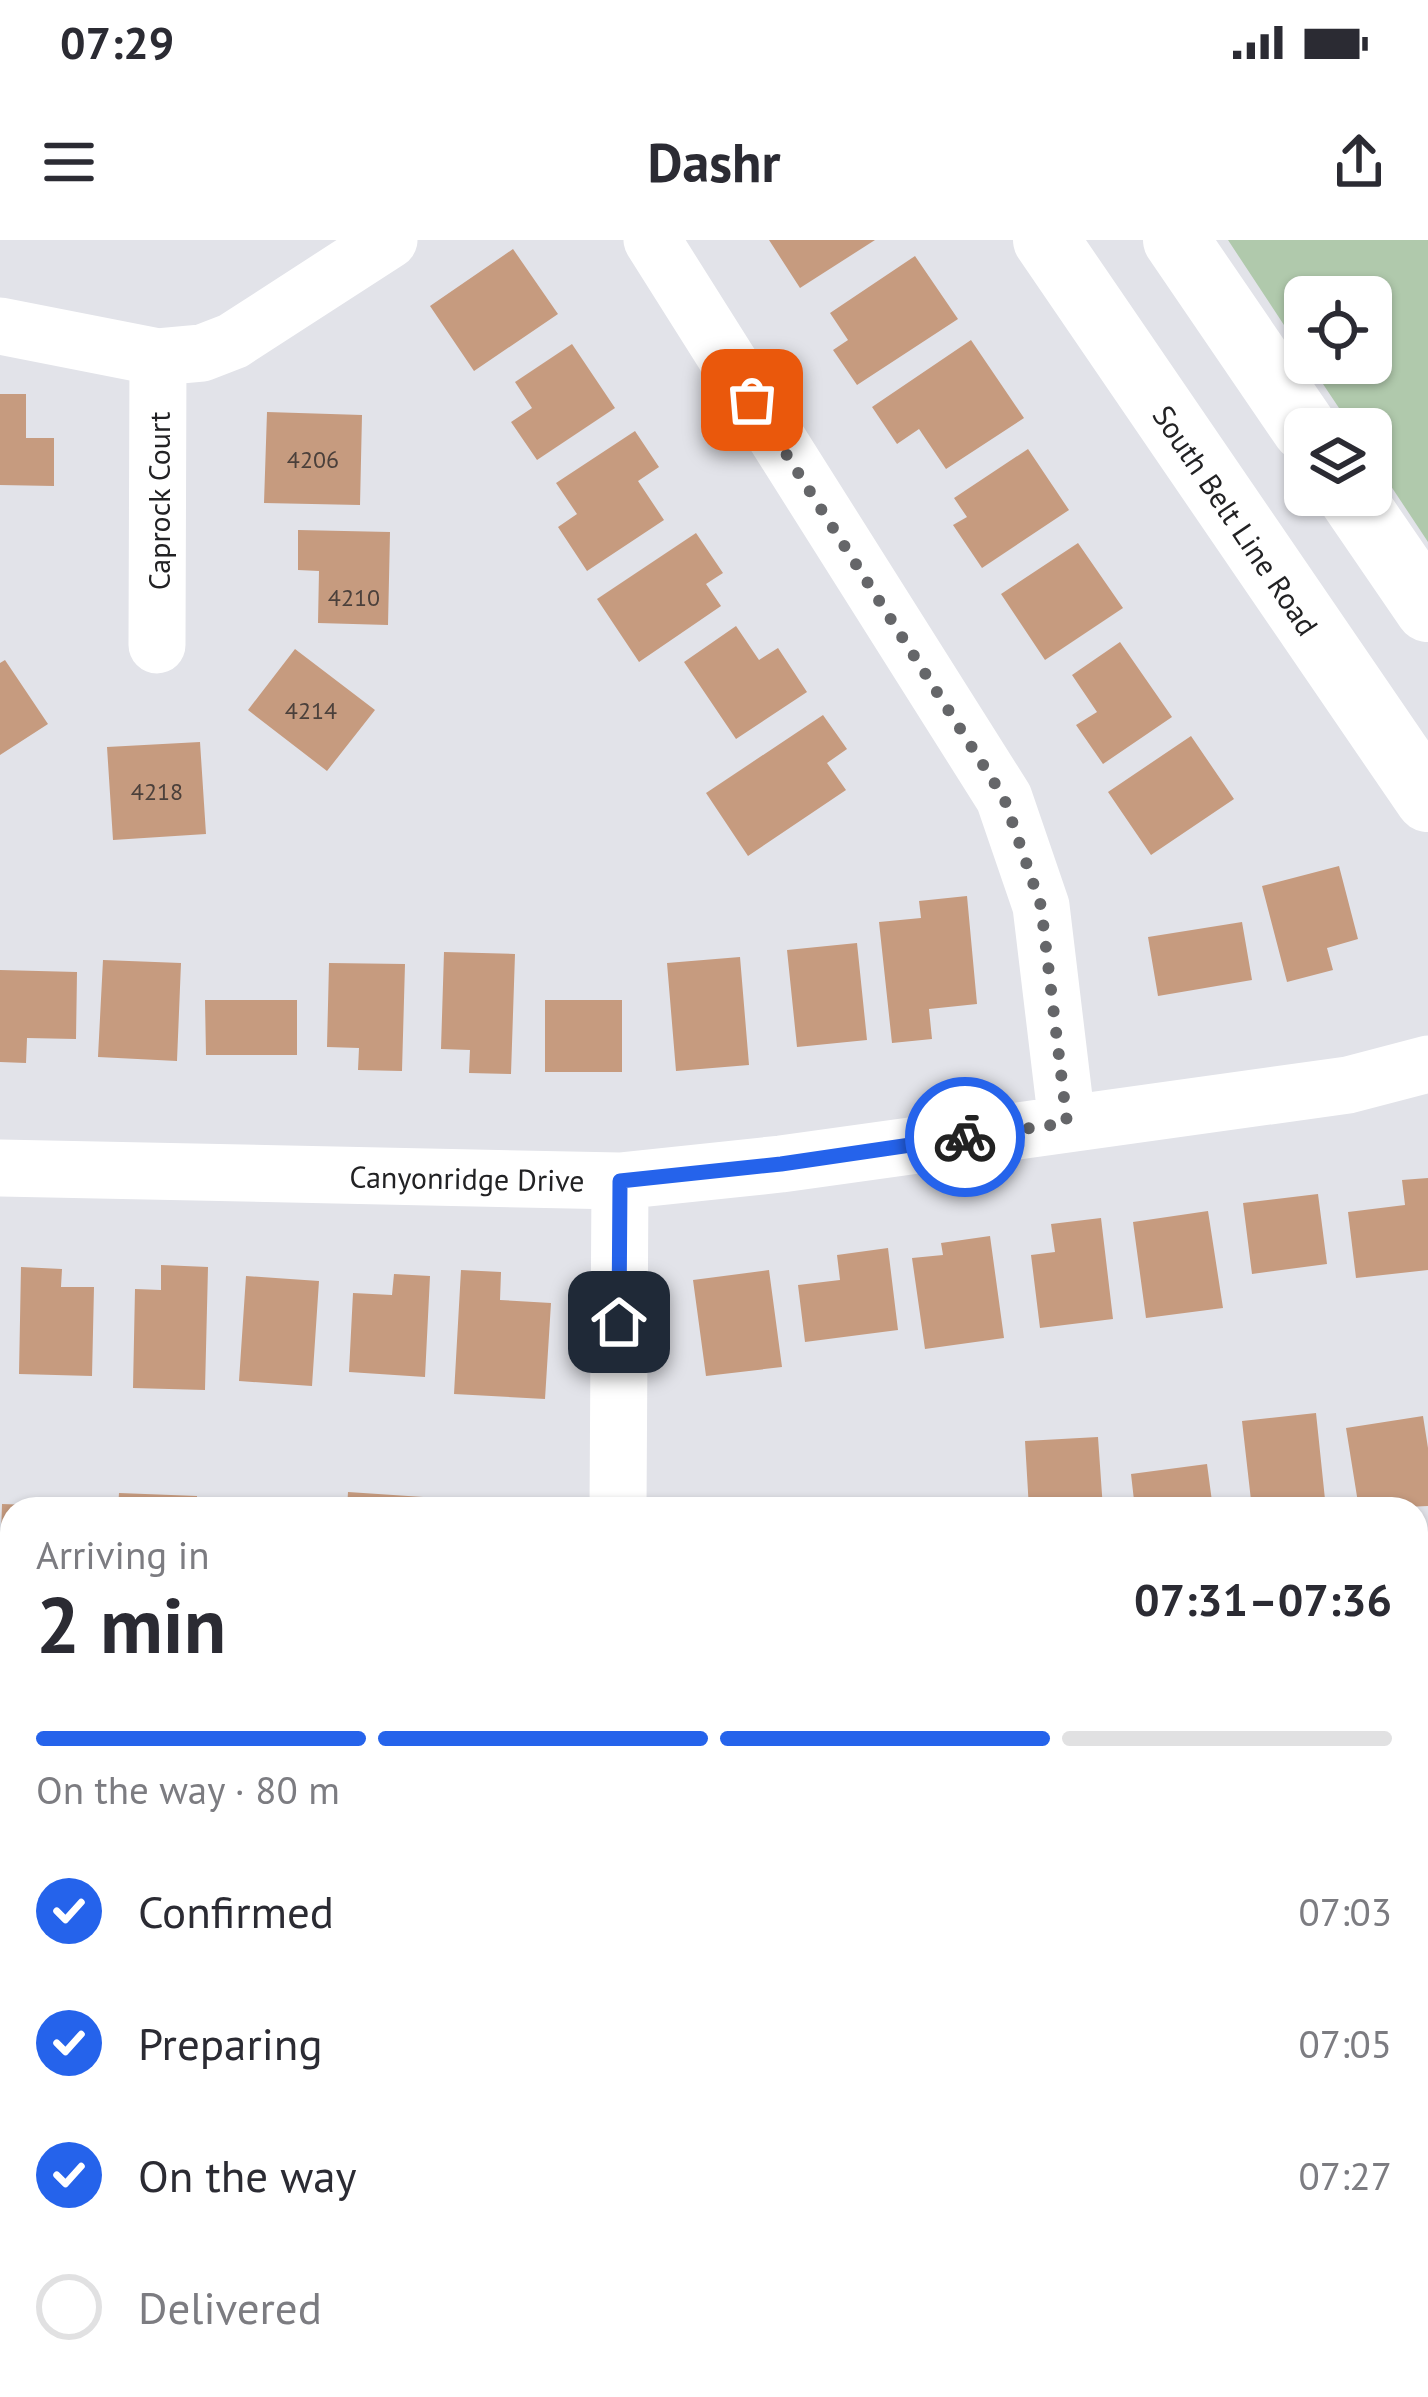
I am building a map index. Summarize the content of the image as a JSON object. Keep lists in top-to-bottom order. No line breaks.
{"streets":{"main road":["South Belt Line Road"],"street":["Caprock Court","Canyonridge Drive"]},"house_numbers":["4206","4210","4214","4218"],"page":{"status":"07:29","header":"Dashr","heading":["2 min","Arriving in","07:31–07:36"],"bar":"On the way · 80 m","list":[["Confirmed","07:03"],["Preparing","07:05"],["On the way","07:27"],"Delivered"]}}
